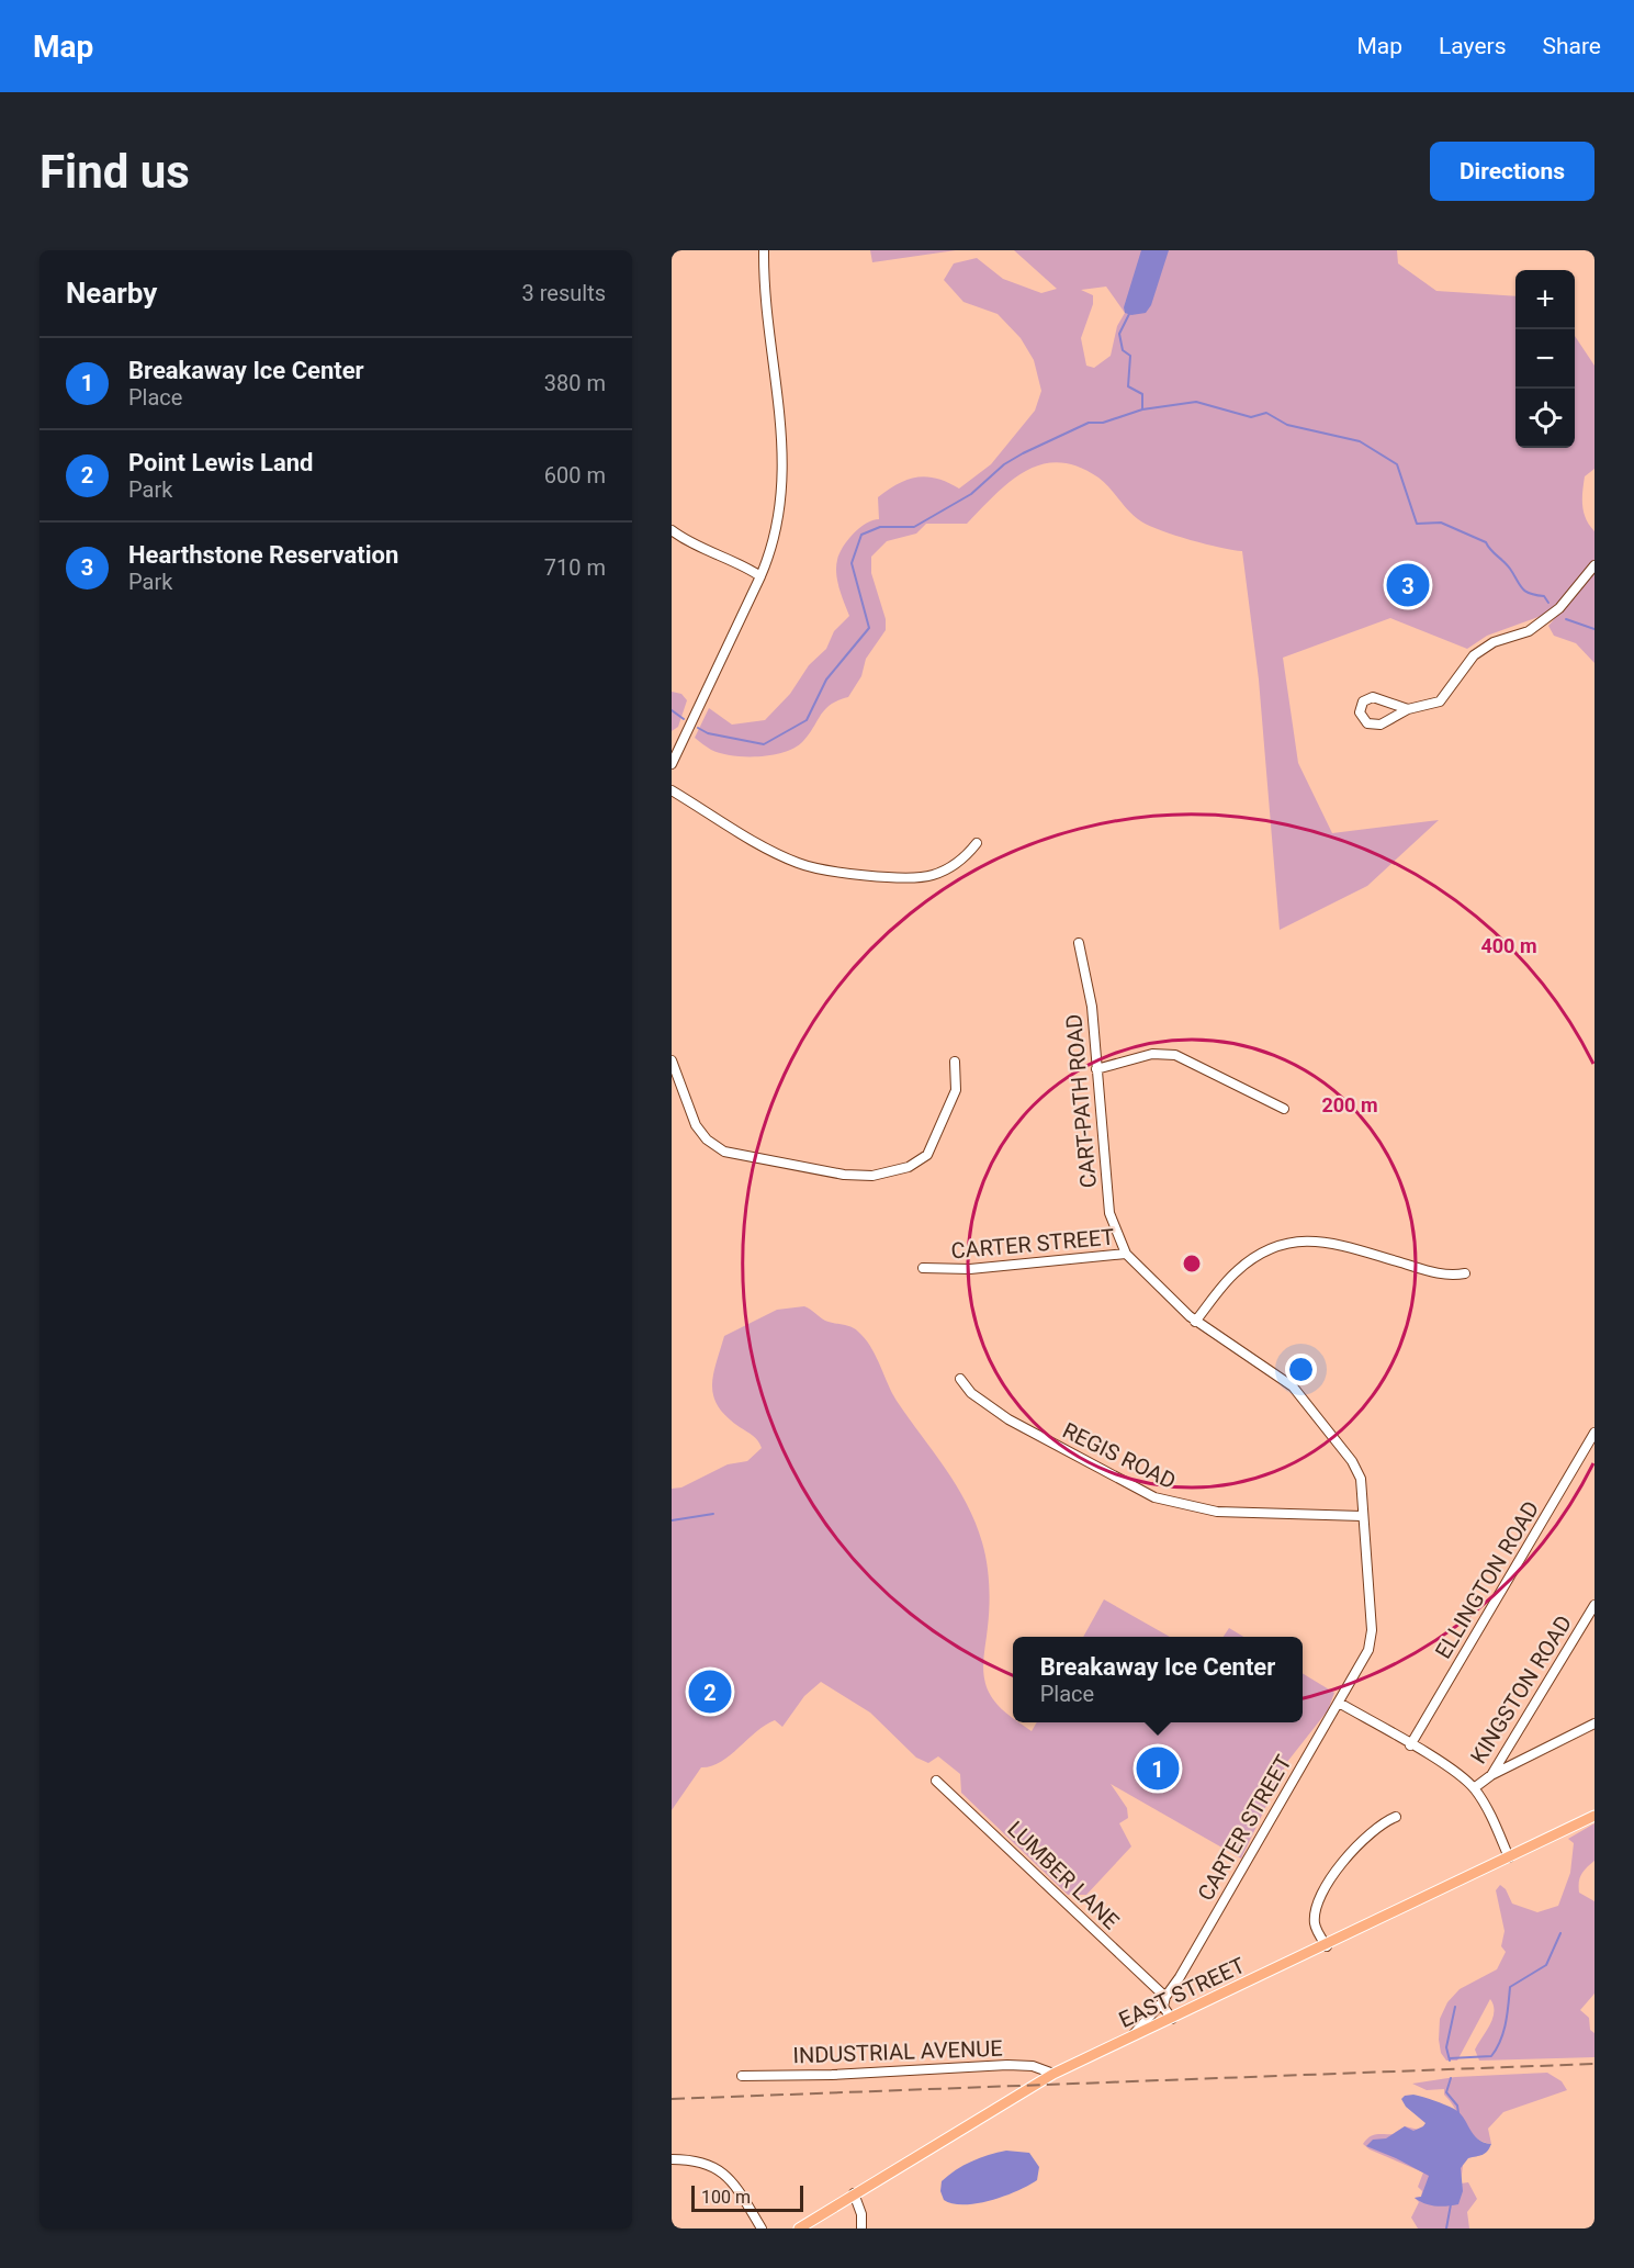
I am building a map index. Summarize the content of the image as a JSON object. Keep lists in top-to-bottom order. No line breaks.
{"streets":{"main road":["EAST STREET"],"street":["CART-PATH ROAD","CARTER STREET","REGIS ROAD","ELLINGTON ROAD","KINGSTON ROAD","LUMBER LANE","INDUSTRIAL AVENUE"]},"crossings":[["CART-PATH ROAD","CARTER STREET"],["CARTER STREET","REGIS ROAD"],["CARTER STREET","LUMBER LANE"],["CARTER STREET","EAST STREET"],["EAST STREET","INDUSTRIAL AVENUE"]],"scale_bar":"100 m","page":{"header":"Map","nav":["Map","Layers","Share"],"buttons":"Directions","title":"Find us","heading":["Nearby","3 results"],"map_buttons":["+","−"],"list":[{"mark":"1","name":"Breakaway Ice Center","note":"Place","value":"380 m"},{"mark":"2","name":"Point Lewis Land","note":"Park","value":"600 m"},{"mark":"3","name":"Hearthstone Reservation","note":"Park","value":"710 m"}],"pins":["3","2","1"],"popup":["Breakaway Ice Center","Place"],"scale":"100 m"},"rings":["400 m","200 m"]}
